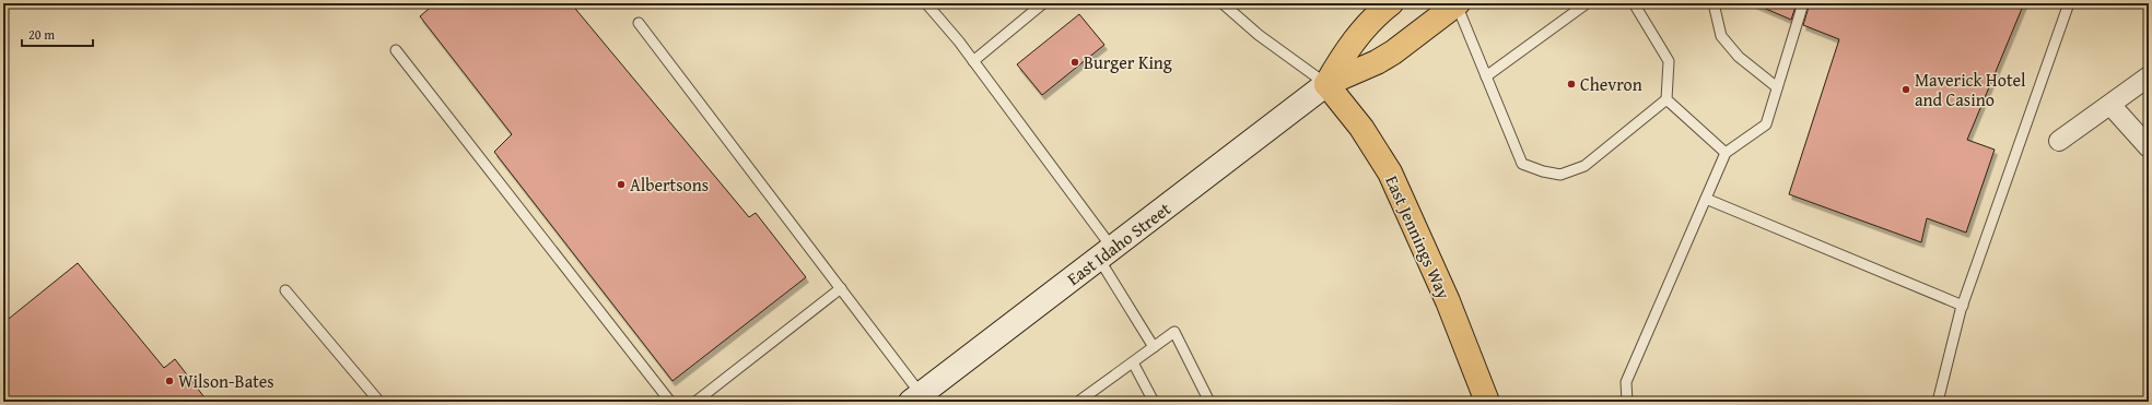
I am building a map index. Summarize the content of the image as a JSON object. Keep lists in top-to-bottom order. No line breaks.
{"streets":{"main road":["East Jennings Way","East Idaho Street"]},"crossings":[["East Jennings Way","East Idaho Street"]],"places":["Burger King","Chevron","Maverick Hotel and Casino","Albertsons","Wilson-Bates"],"scale_bar":"20 m"}
